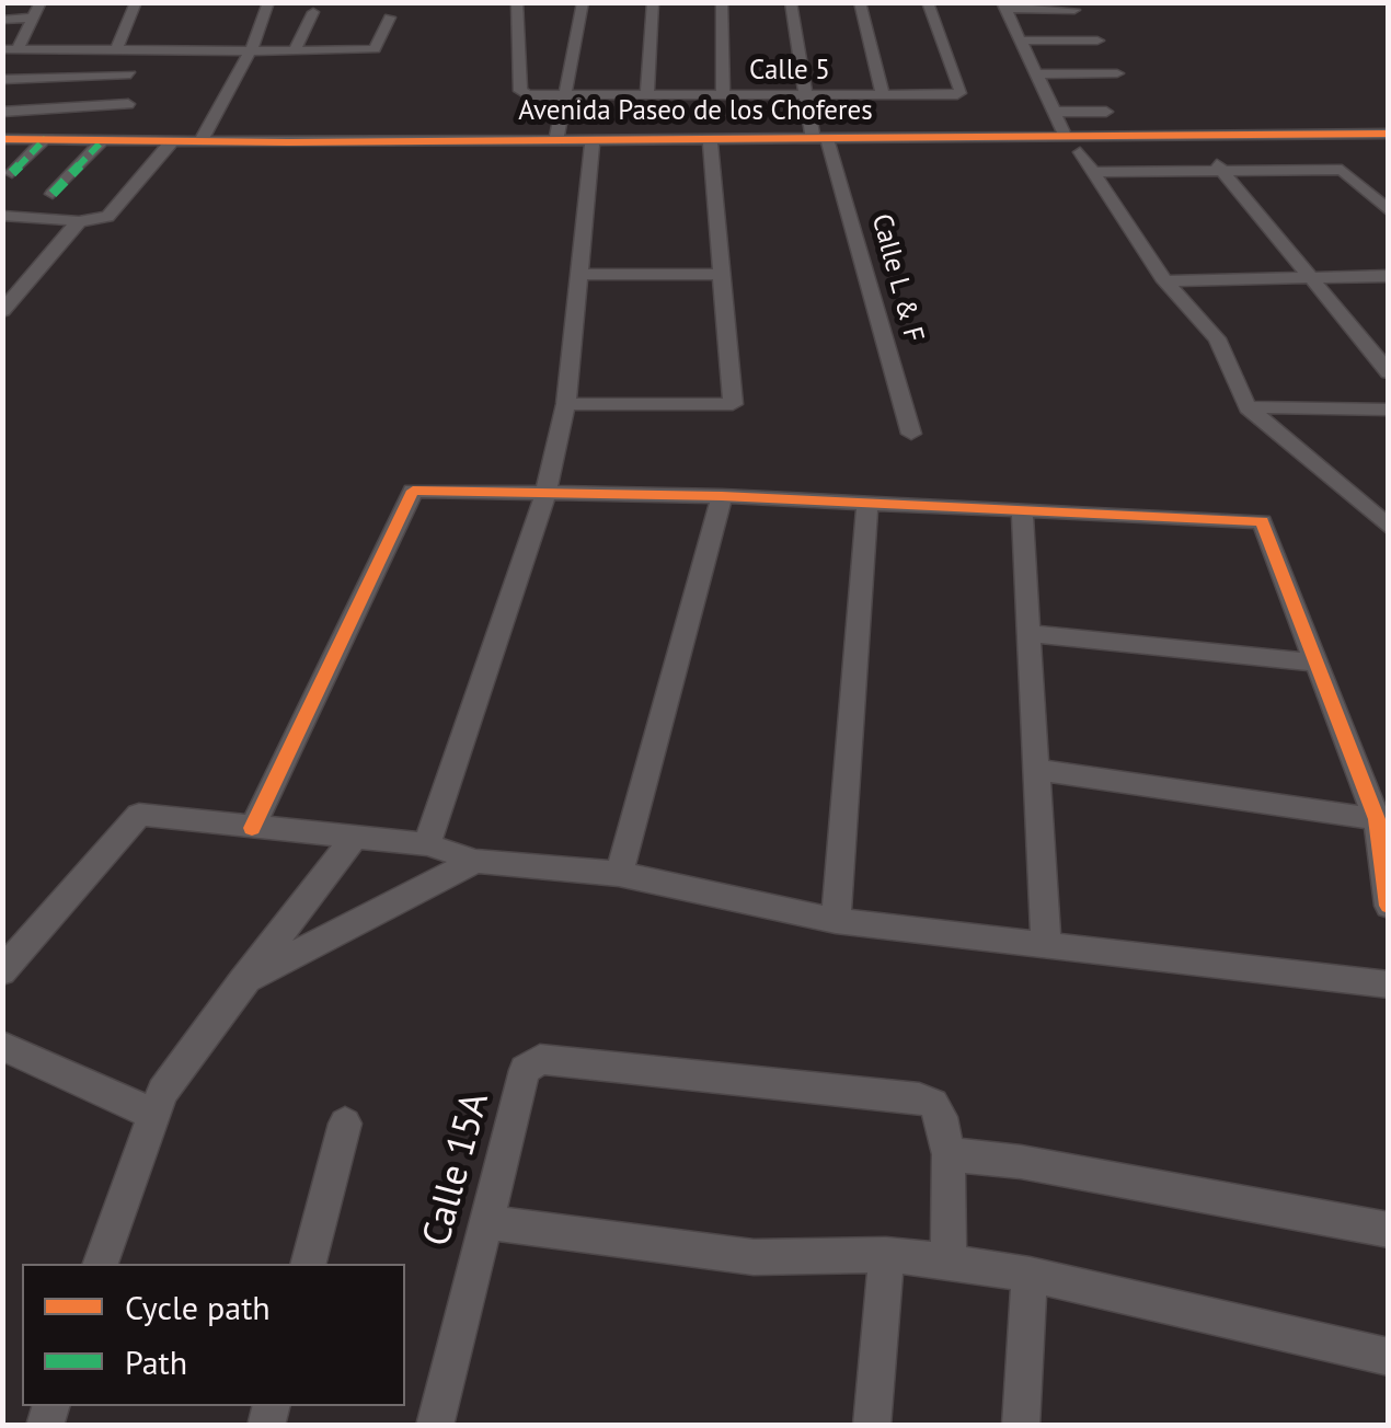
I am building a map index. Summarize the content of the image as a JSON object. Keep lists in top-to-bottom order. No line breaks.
{"streets":{"street":["Calle 5","Avenida Paseo de los Choferes","Calle L & F","Calle 15A"]},"crossings":[["Calle 5","Calle L & F"],["Avenida Paseo de los Choferes","Calle L & F"]],"legend":["Cycle path","Path"]}
